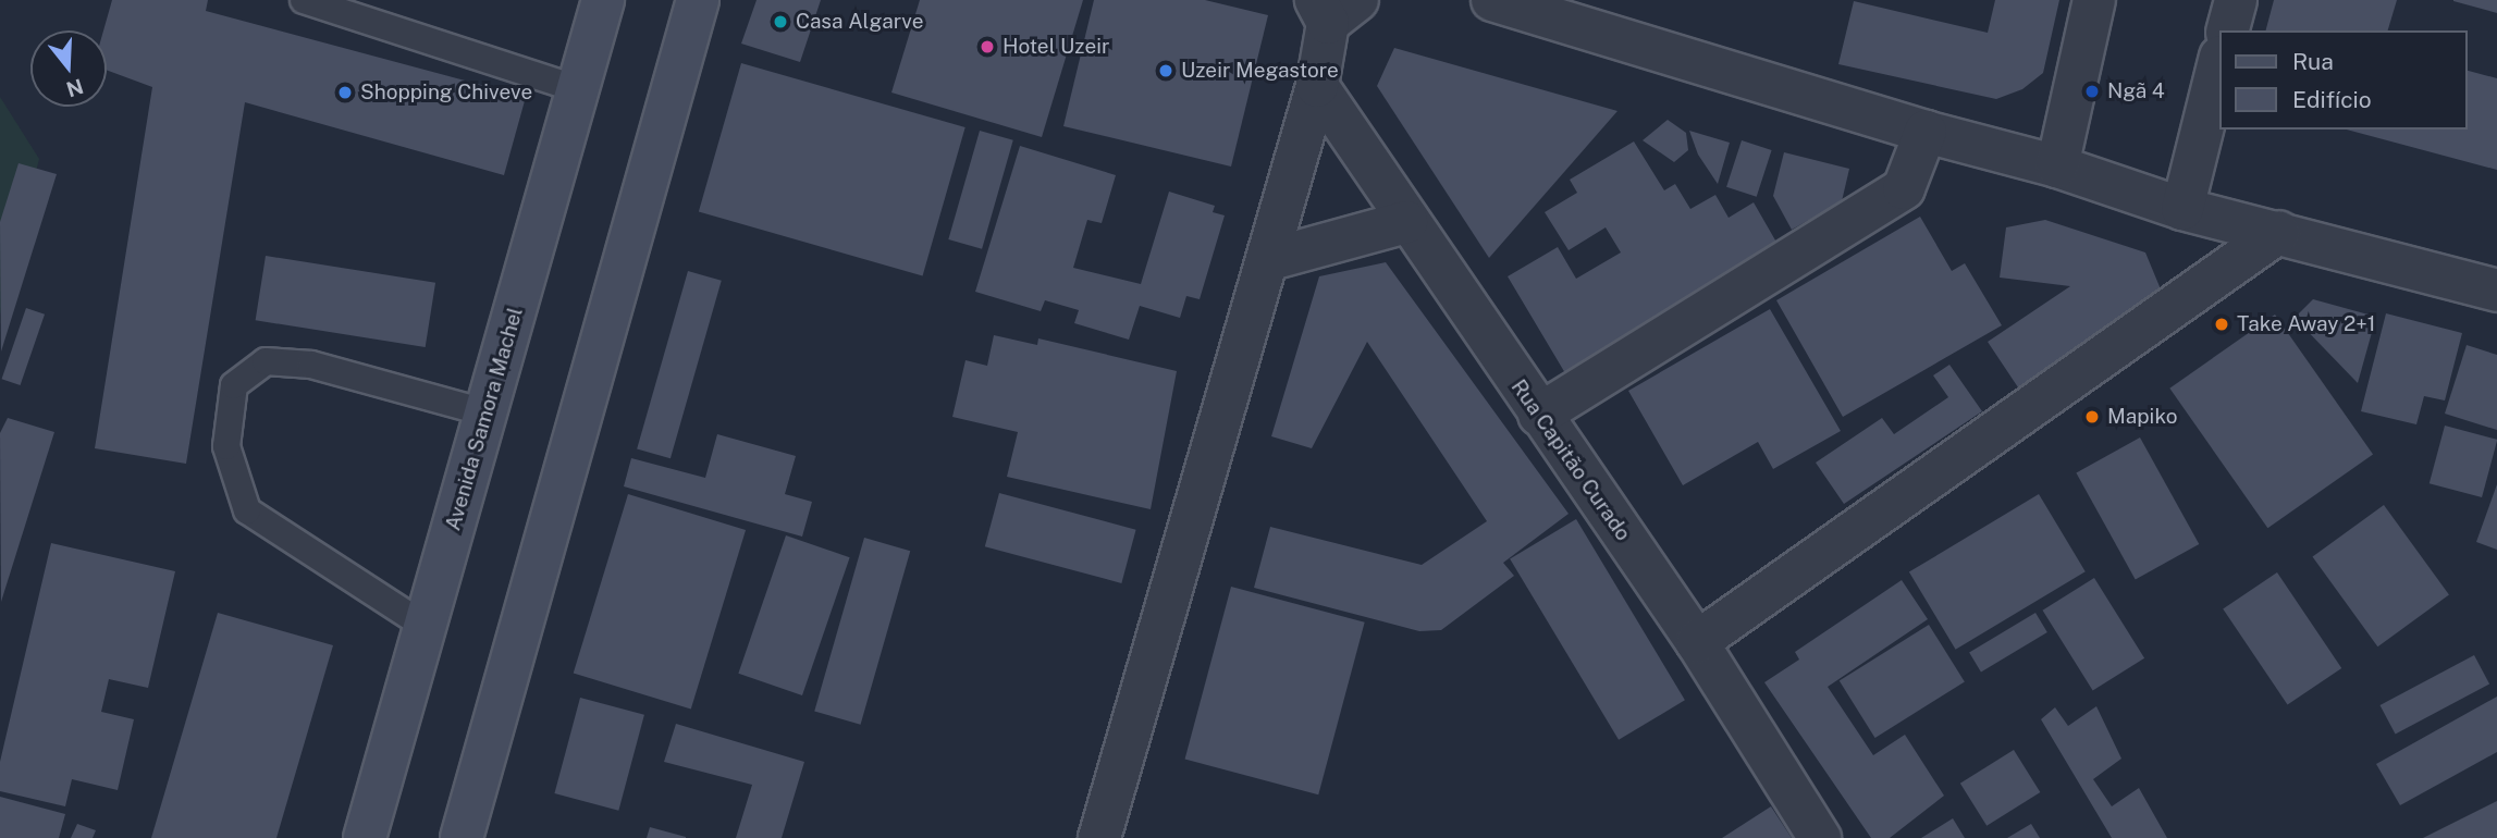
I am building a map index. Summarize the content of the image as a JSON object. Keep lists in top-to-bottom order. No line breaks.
{"streets":{"street":["Avenida Samora Machel","Rua Capitão Curado"]},"places":["Casa Algarve","Hotel Uzeir","Uzeir Megastore","Ngã 4","Shopping Chiveve","Take Away 2+1","Mapiko"],"legend":["Rua","Edifício"],"north":"bottom"}
